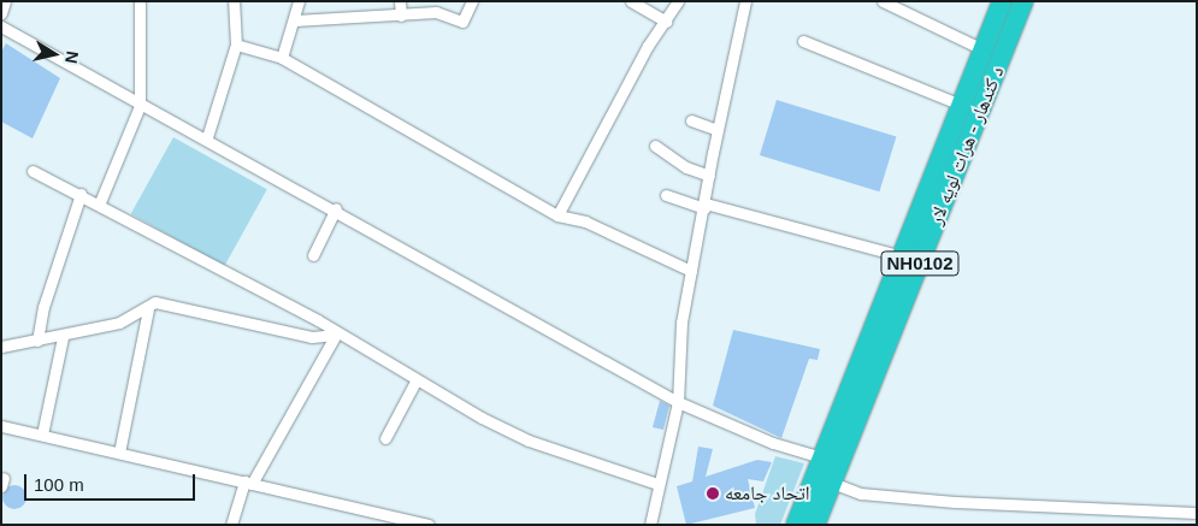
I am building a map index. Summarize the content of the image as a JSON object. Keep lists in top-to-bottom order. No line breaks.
{"streets":{"highway":["د کندهار - هرات لويه لار","NH0102"]},"places":["اتحاد جامعه"],"scale_bar":"100 m","north":"right"}
